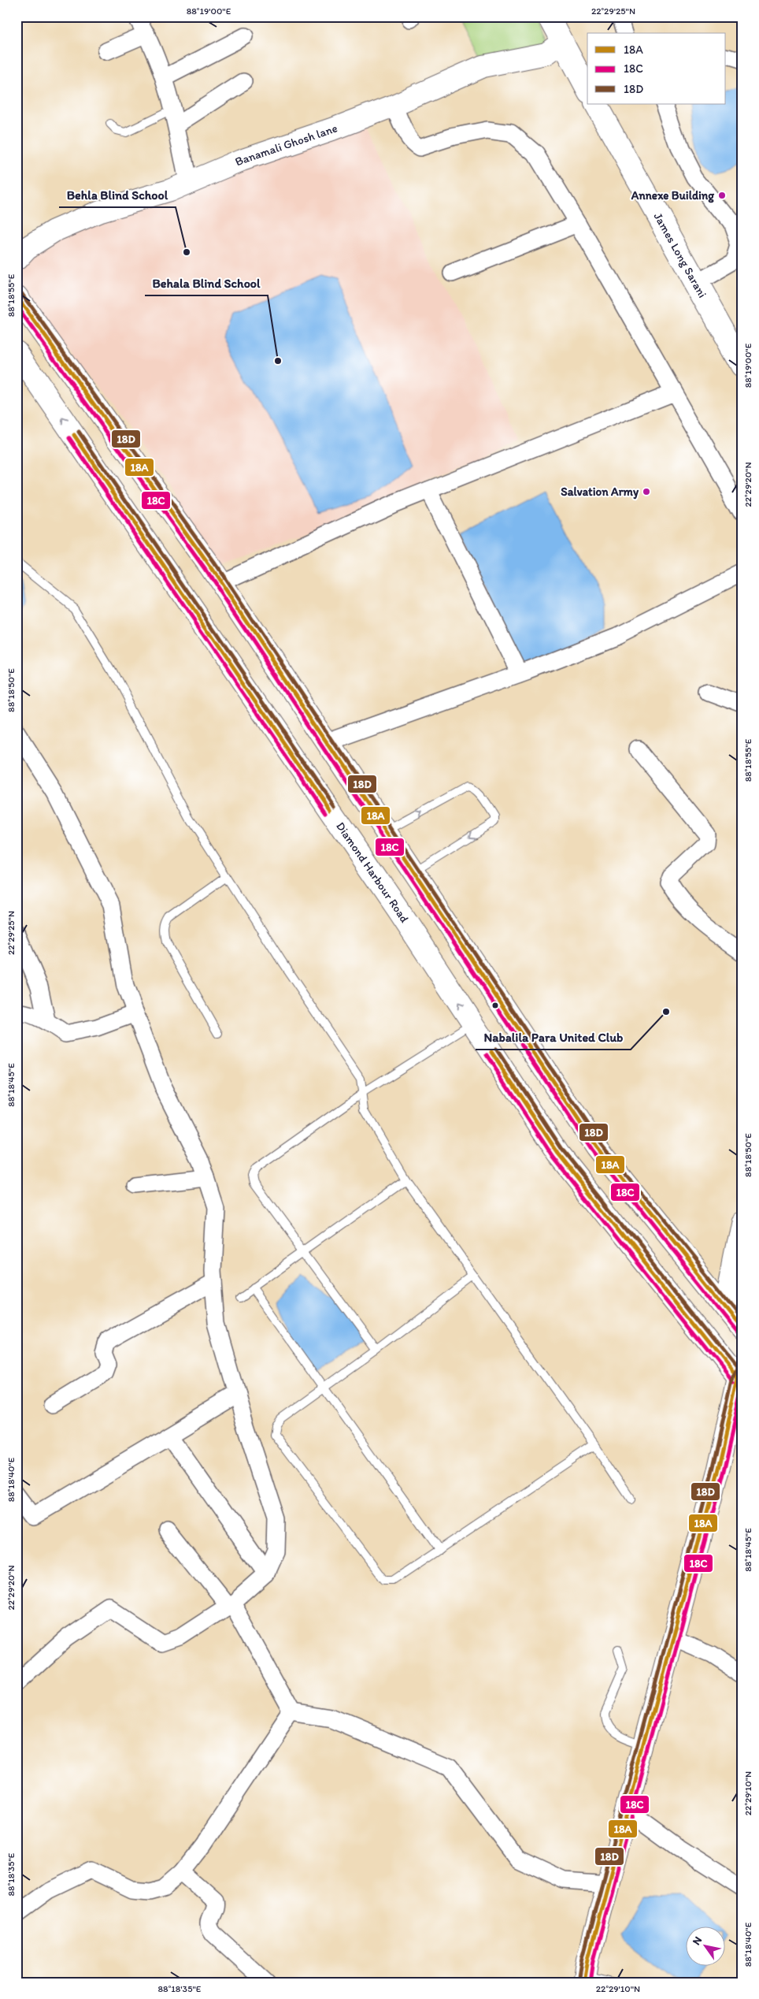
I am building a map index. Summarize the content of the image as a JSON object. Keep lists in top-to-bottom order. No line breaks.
{"streets":{"main road":["Banamali Ghosh lane","James Long Sarani","Diamond Harbour Road"]},"places":["Annexe Building","Behla Blind School","Behala Blind School","Salvation Army","Nabalila Para United Club"],"lines":["transit line 18D","transit line 18A","transit line 18C"],"legend":["18A","18C","18D"],"north":"top left","coordinates":["88°19'00\"E","22°29'25\"N","88°18'55\"E","22°29'20\"N","88°18'50\"E","88°18'45\"E","88°18'40\"E","22°29'10\"N","88°18'35\"E"]}
